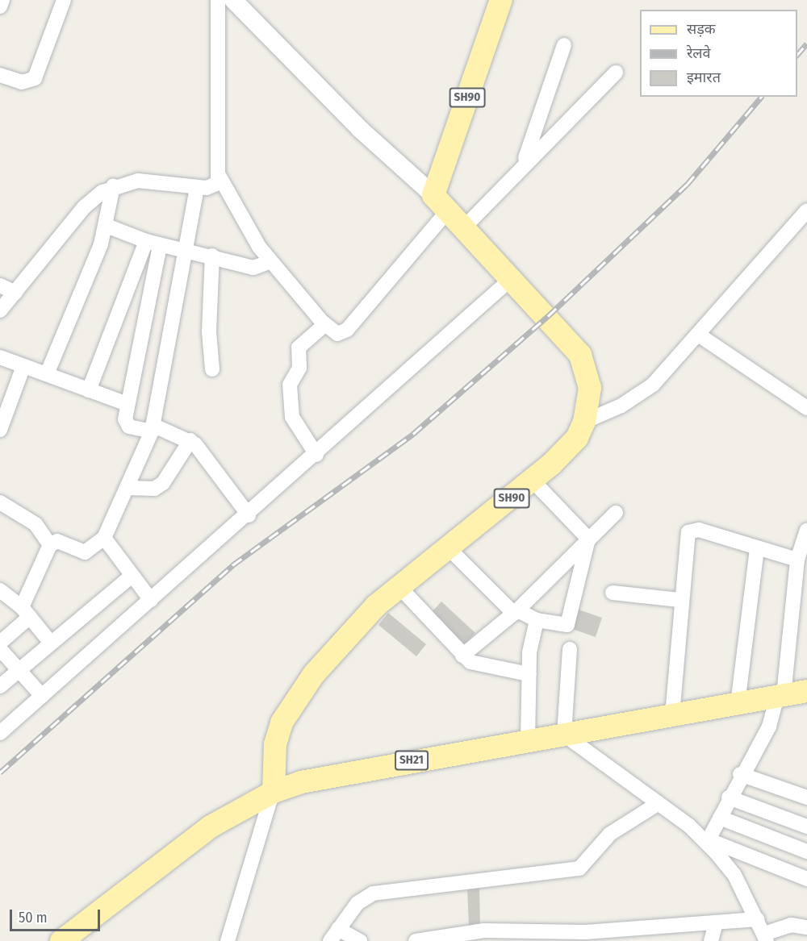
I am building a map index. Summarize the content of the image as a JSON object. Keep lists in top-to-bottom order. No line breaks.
{"streets":{"main road":["SH90","SH21"]},"crossings":[["SH90","SH21"]],"legend":["सड़क","रेलवे","इमारत"],"scale_bar":"50 m"}
